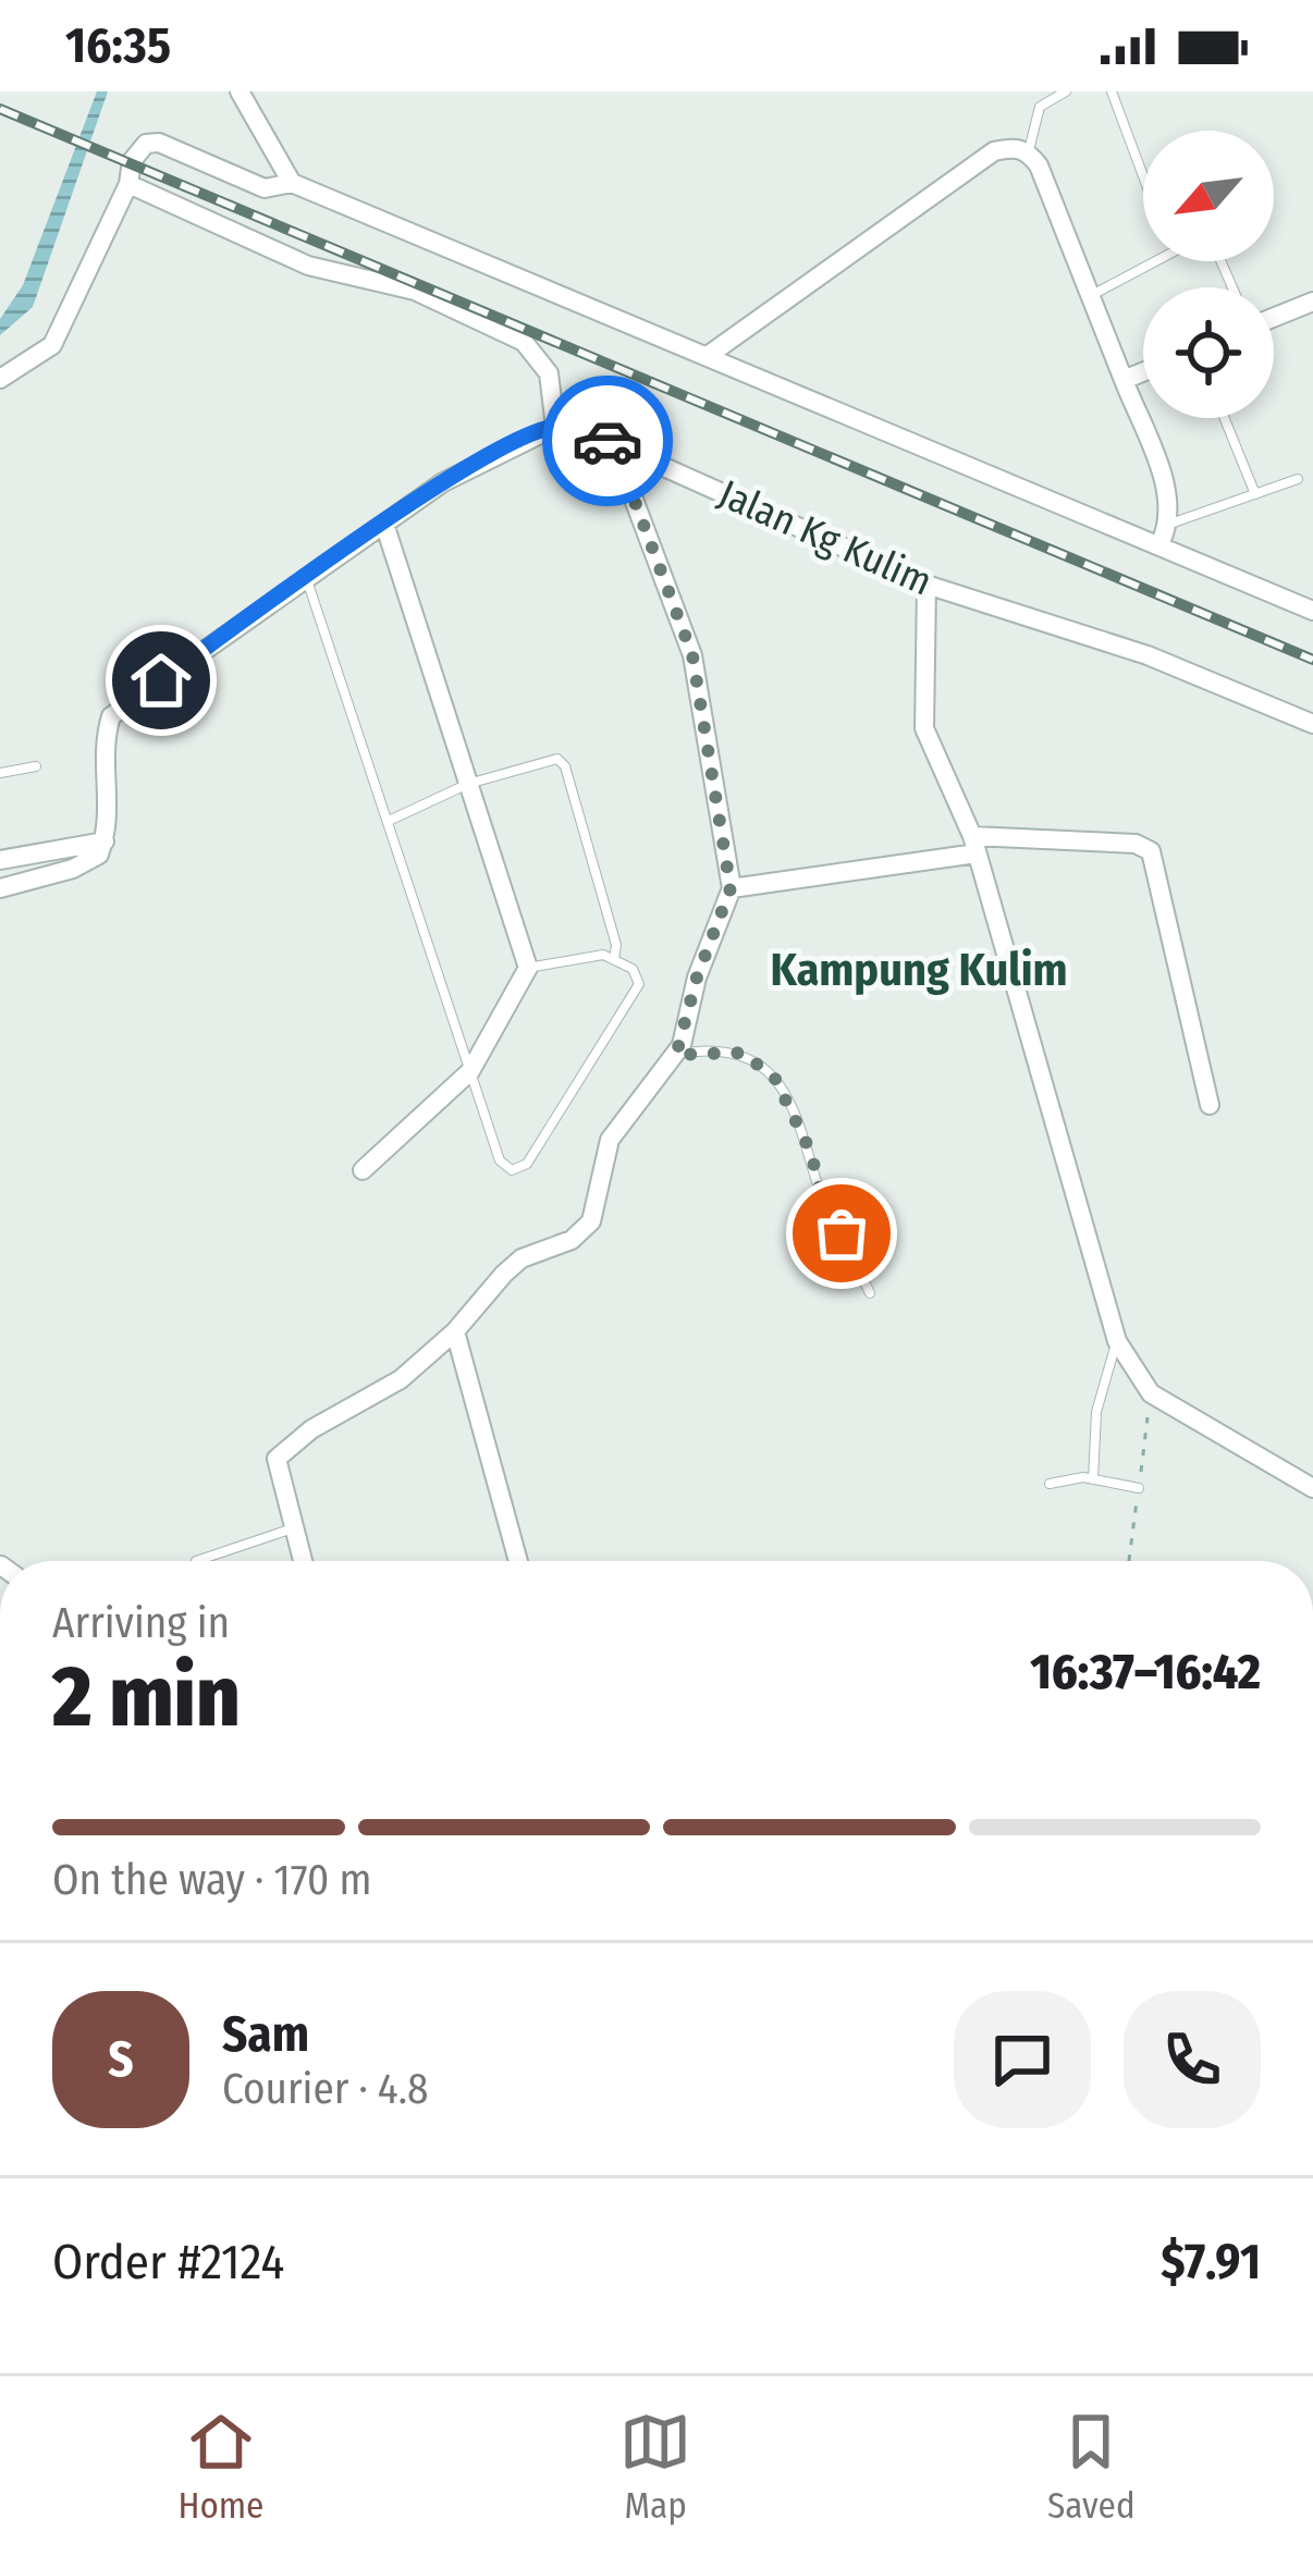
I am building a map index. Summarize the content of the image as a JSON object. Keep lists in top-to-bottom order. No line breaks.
{"streets":{"street":["Jalan Kg Kulim"]},"districts":["Kampung Kulim"],"north":"bottom left","page":{"status":"16:35","heading":["2 min","Arriving in","16:37–16:42"],"panel":["Sam","Courier · 4.8","Order #2124","$7.91"],"bar":"On the way · 170 m","round":"S","tabs":["Home","Map","Saved"]}}
